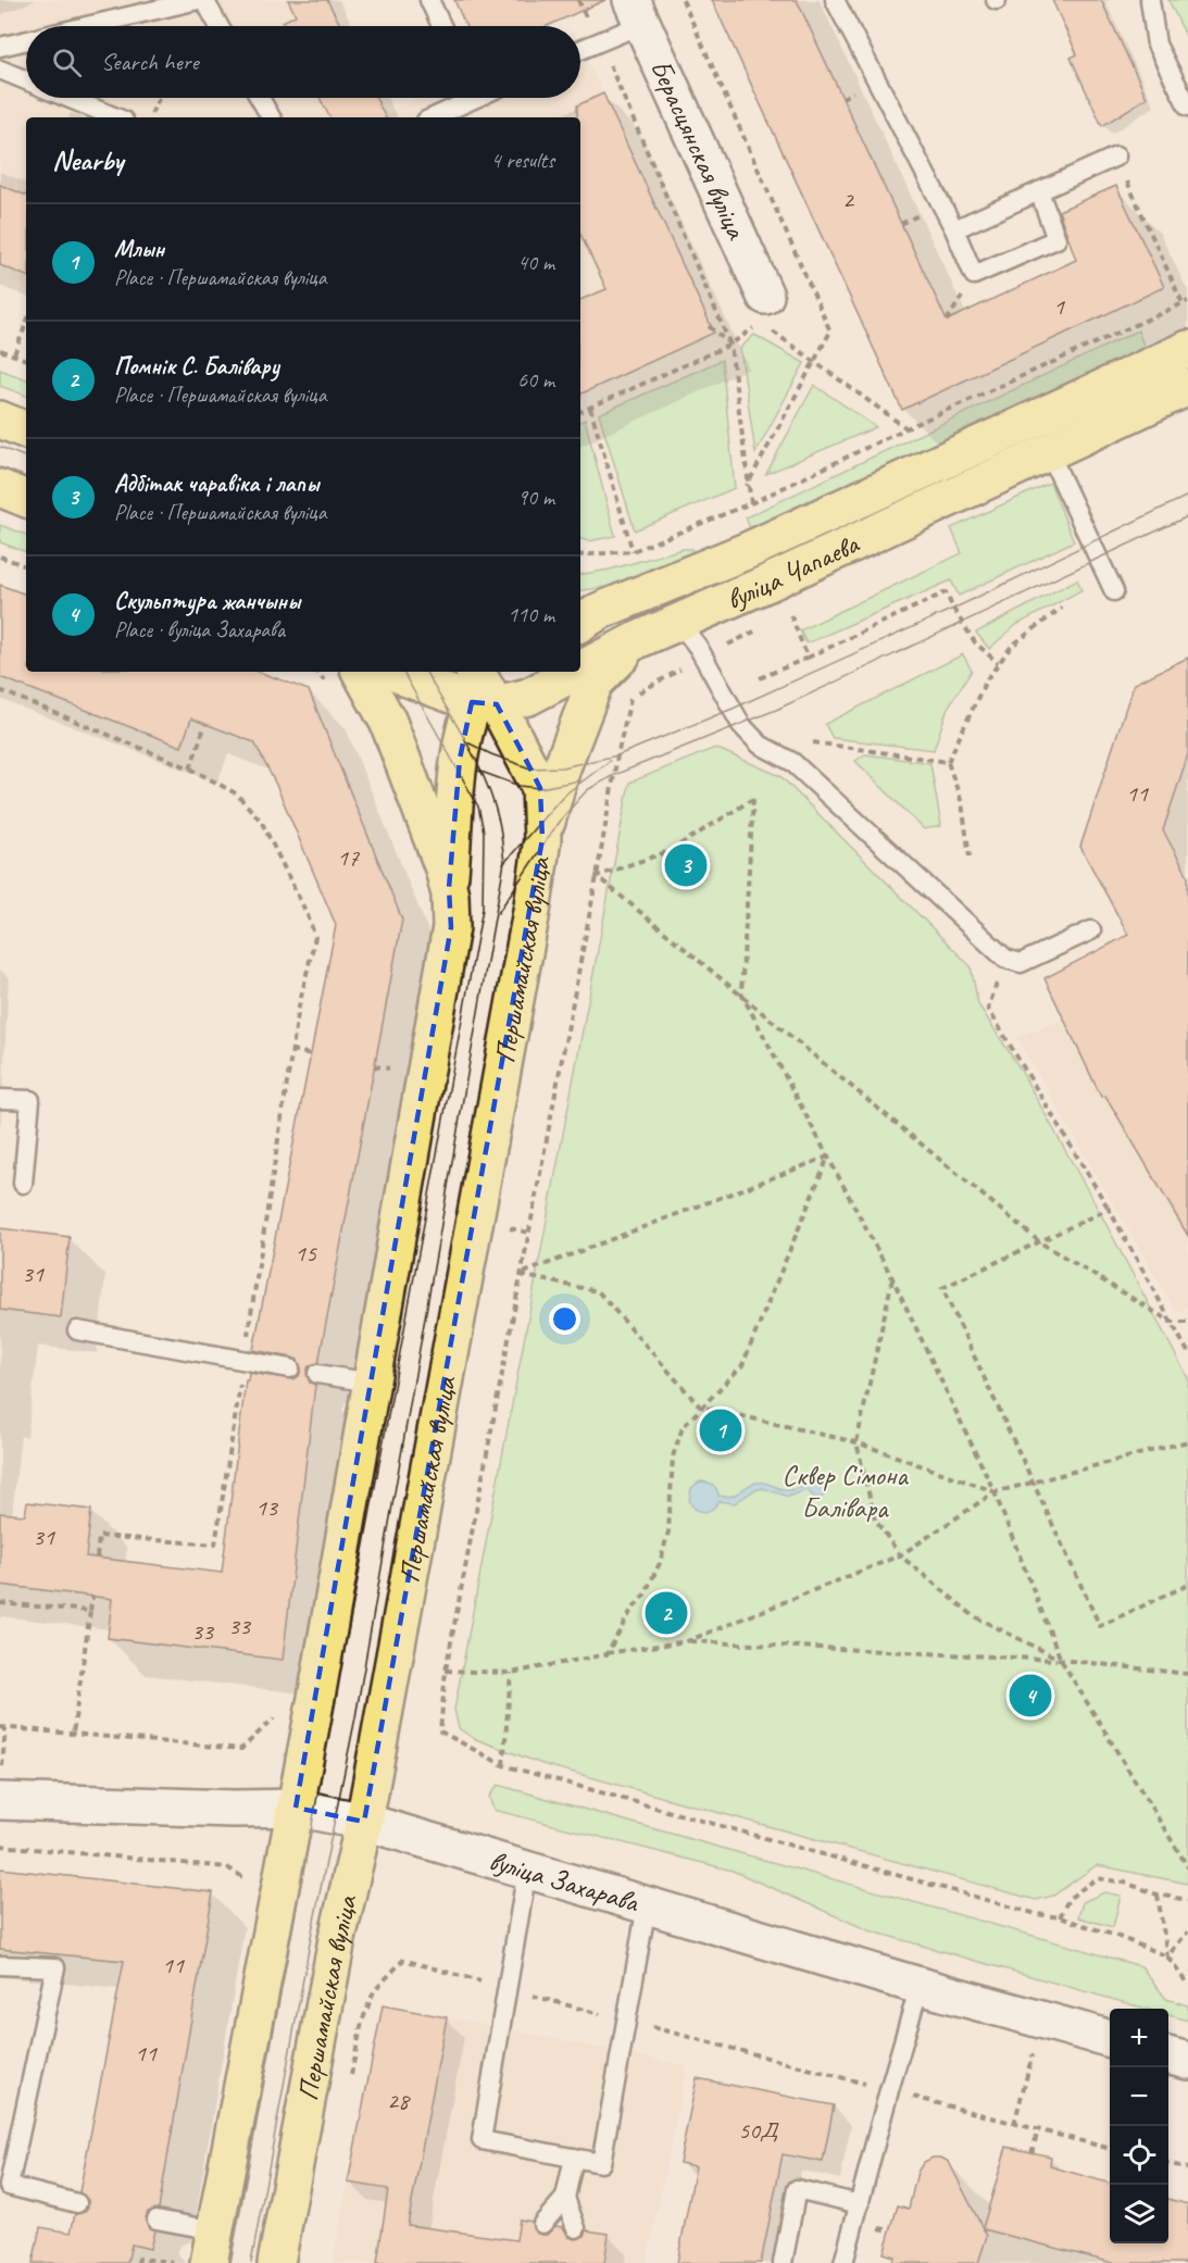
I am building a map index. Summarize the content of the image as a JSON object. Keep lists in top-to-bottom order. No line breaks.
{"streets":{"main road":["Берасцянская вуліца","вуліца Чапаева","Першамайская вуліца","вуліца Захарава"]},"crossings":[["вуліца Чапаева","Першамайская вуліца"],["Першамайская вуліца","вуліца Захарава"]],"parks":["Сквер Сімона Балівара"],"house_numbers":["2","1","11","17","15","31","13","31","33","33","11","11","28","50Д"],"page":{"search":"Search here","heading":["Nearby","4 results"],"list":[{"mark":"1","name":"Млын","note":"Place · Першамайская вуліца","value":"40 m"},{"mark":"2","name":"Помнік С. Балівару","note":"Place · Першамайская вуліца","value":"60 m"},{"mark":"3","name":"Адбітак чаравіка і лапы","note":"Place · Першамайская вуліца","value":"90 m"},{"mark":"4","name":"Скульптура жанчыны","note":"Place · вуліца Захарава","value":"110 m"}],"pins":["3","1","2","4"],"map_buttons":["+","−"]}}
